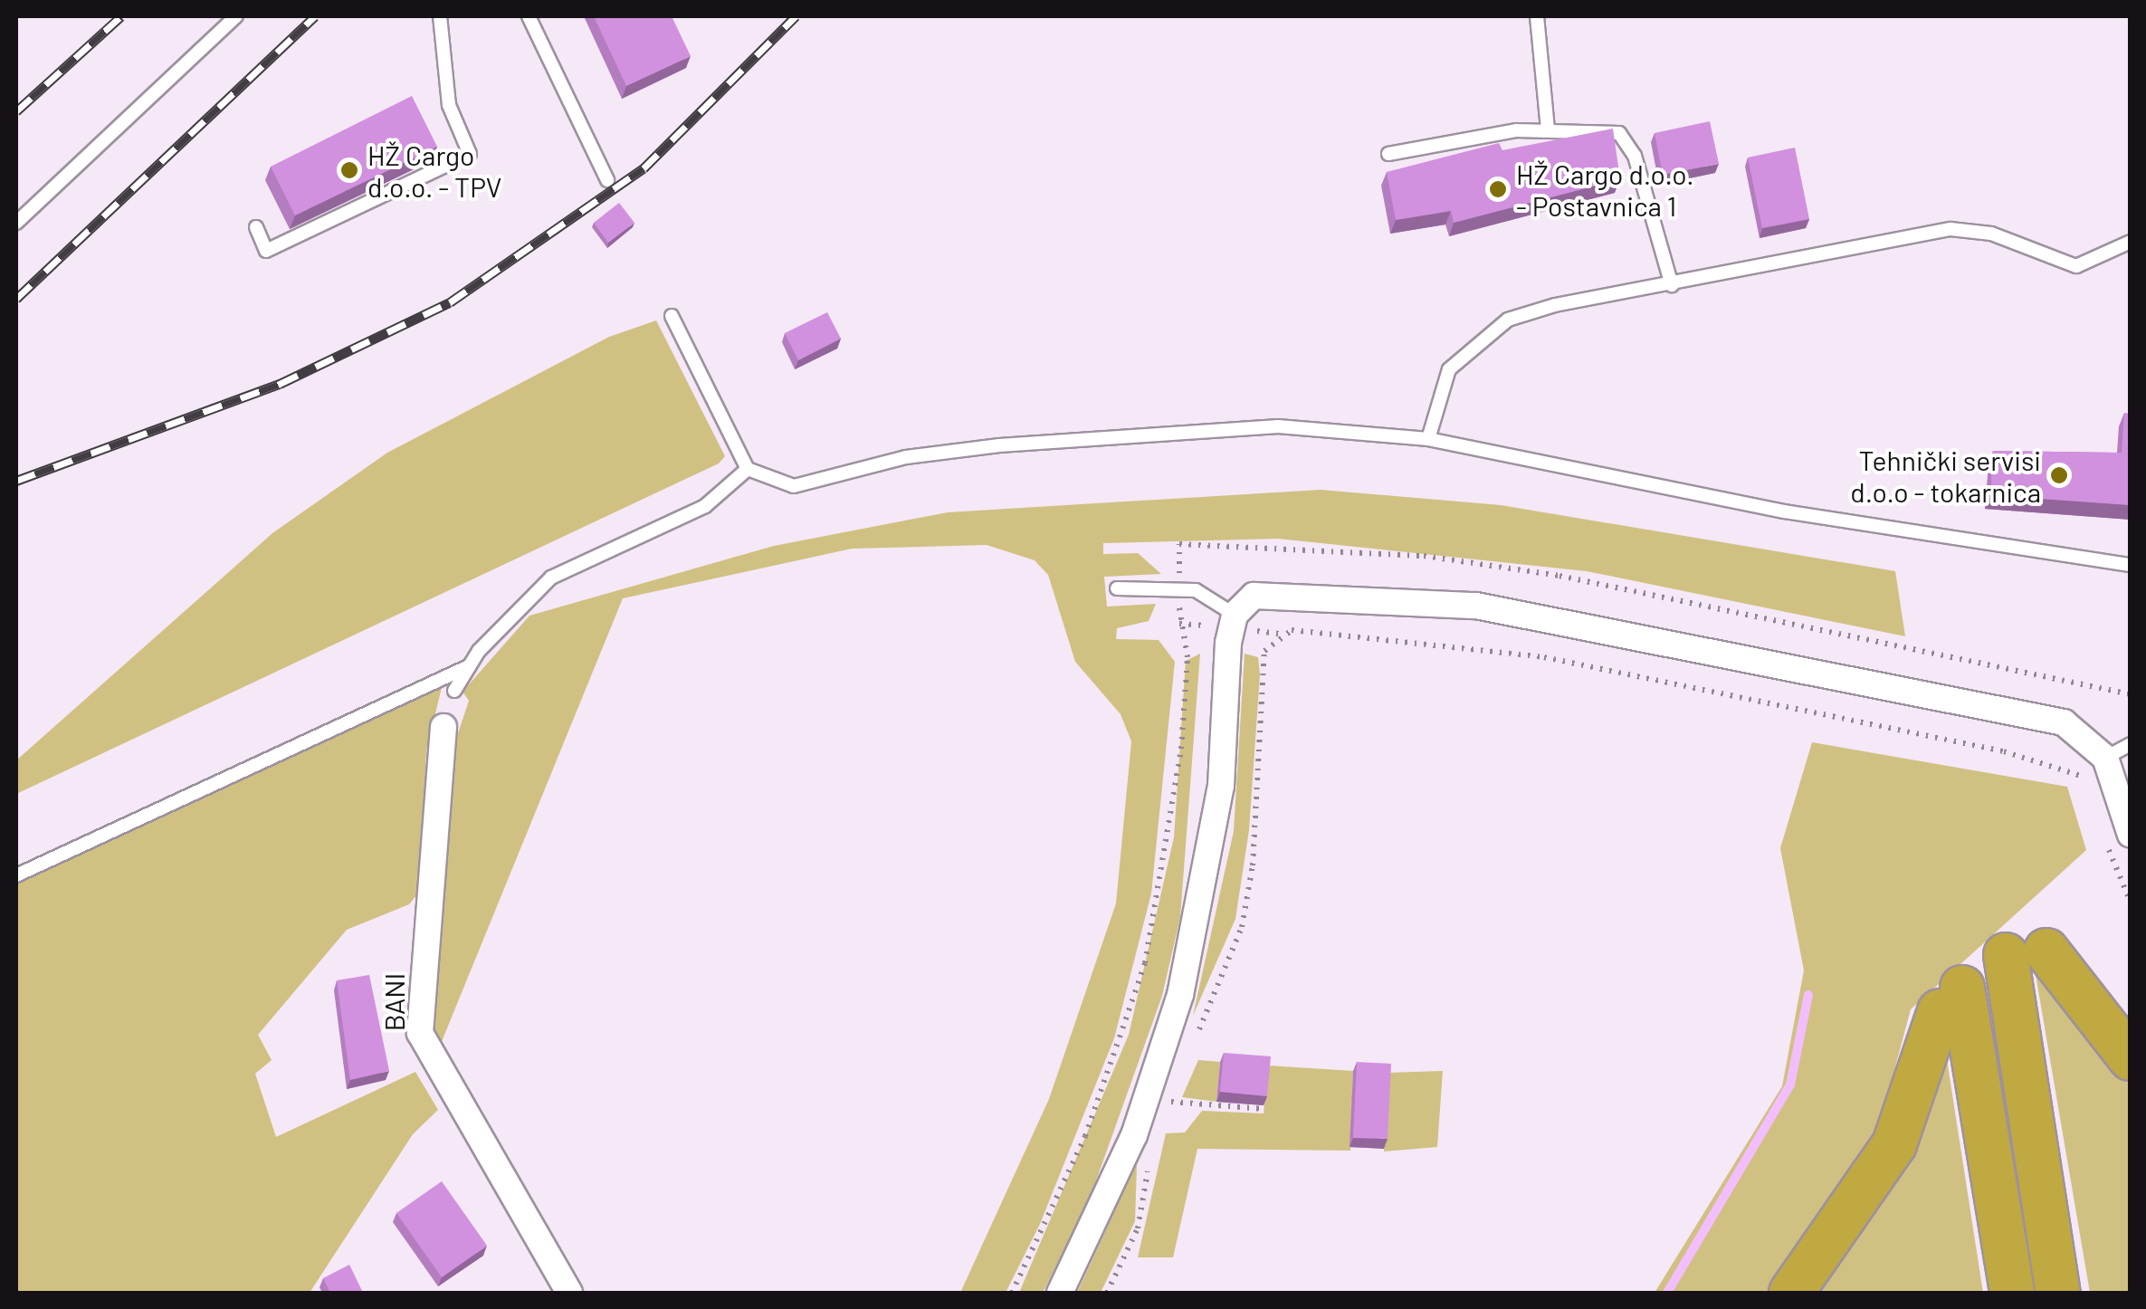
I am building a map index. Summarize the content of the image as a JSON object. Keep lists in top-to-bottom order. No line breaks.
{"streets":{"street":["BANI"]},"places":["HŽ Cargo d.o.o. - TPV","HŽ Cargo d.o.o. - Postavnica 1","Tehnički servisi d.o.o - tokarnica"]}
